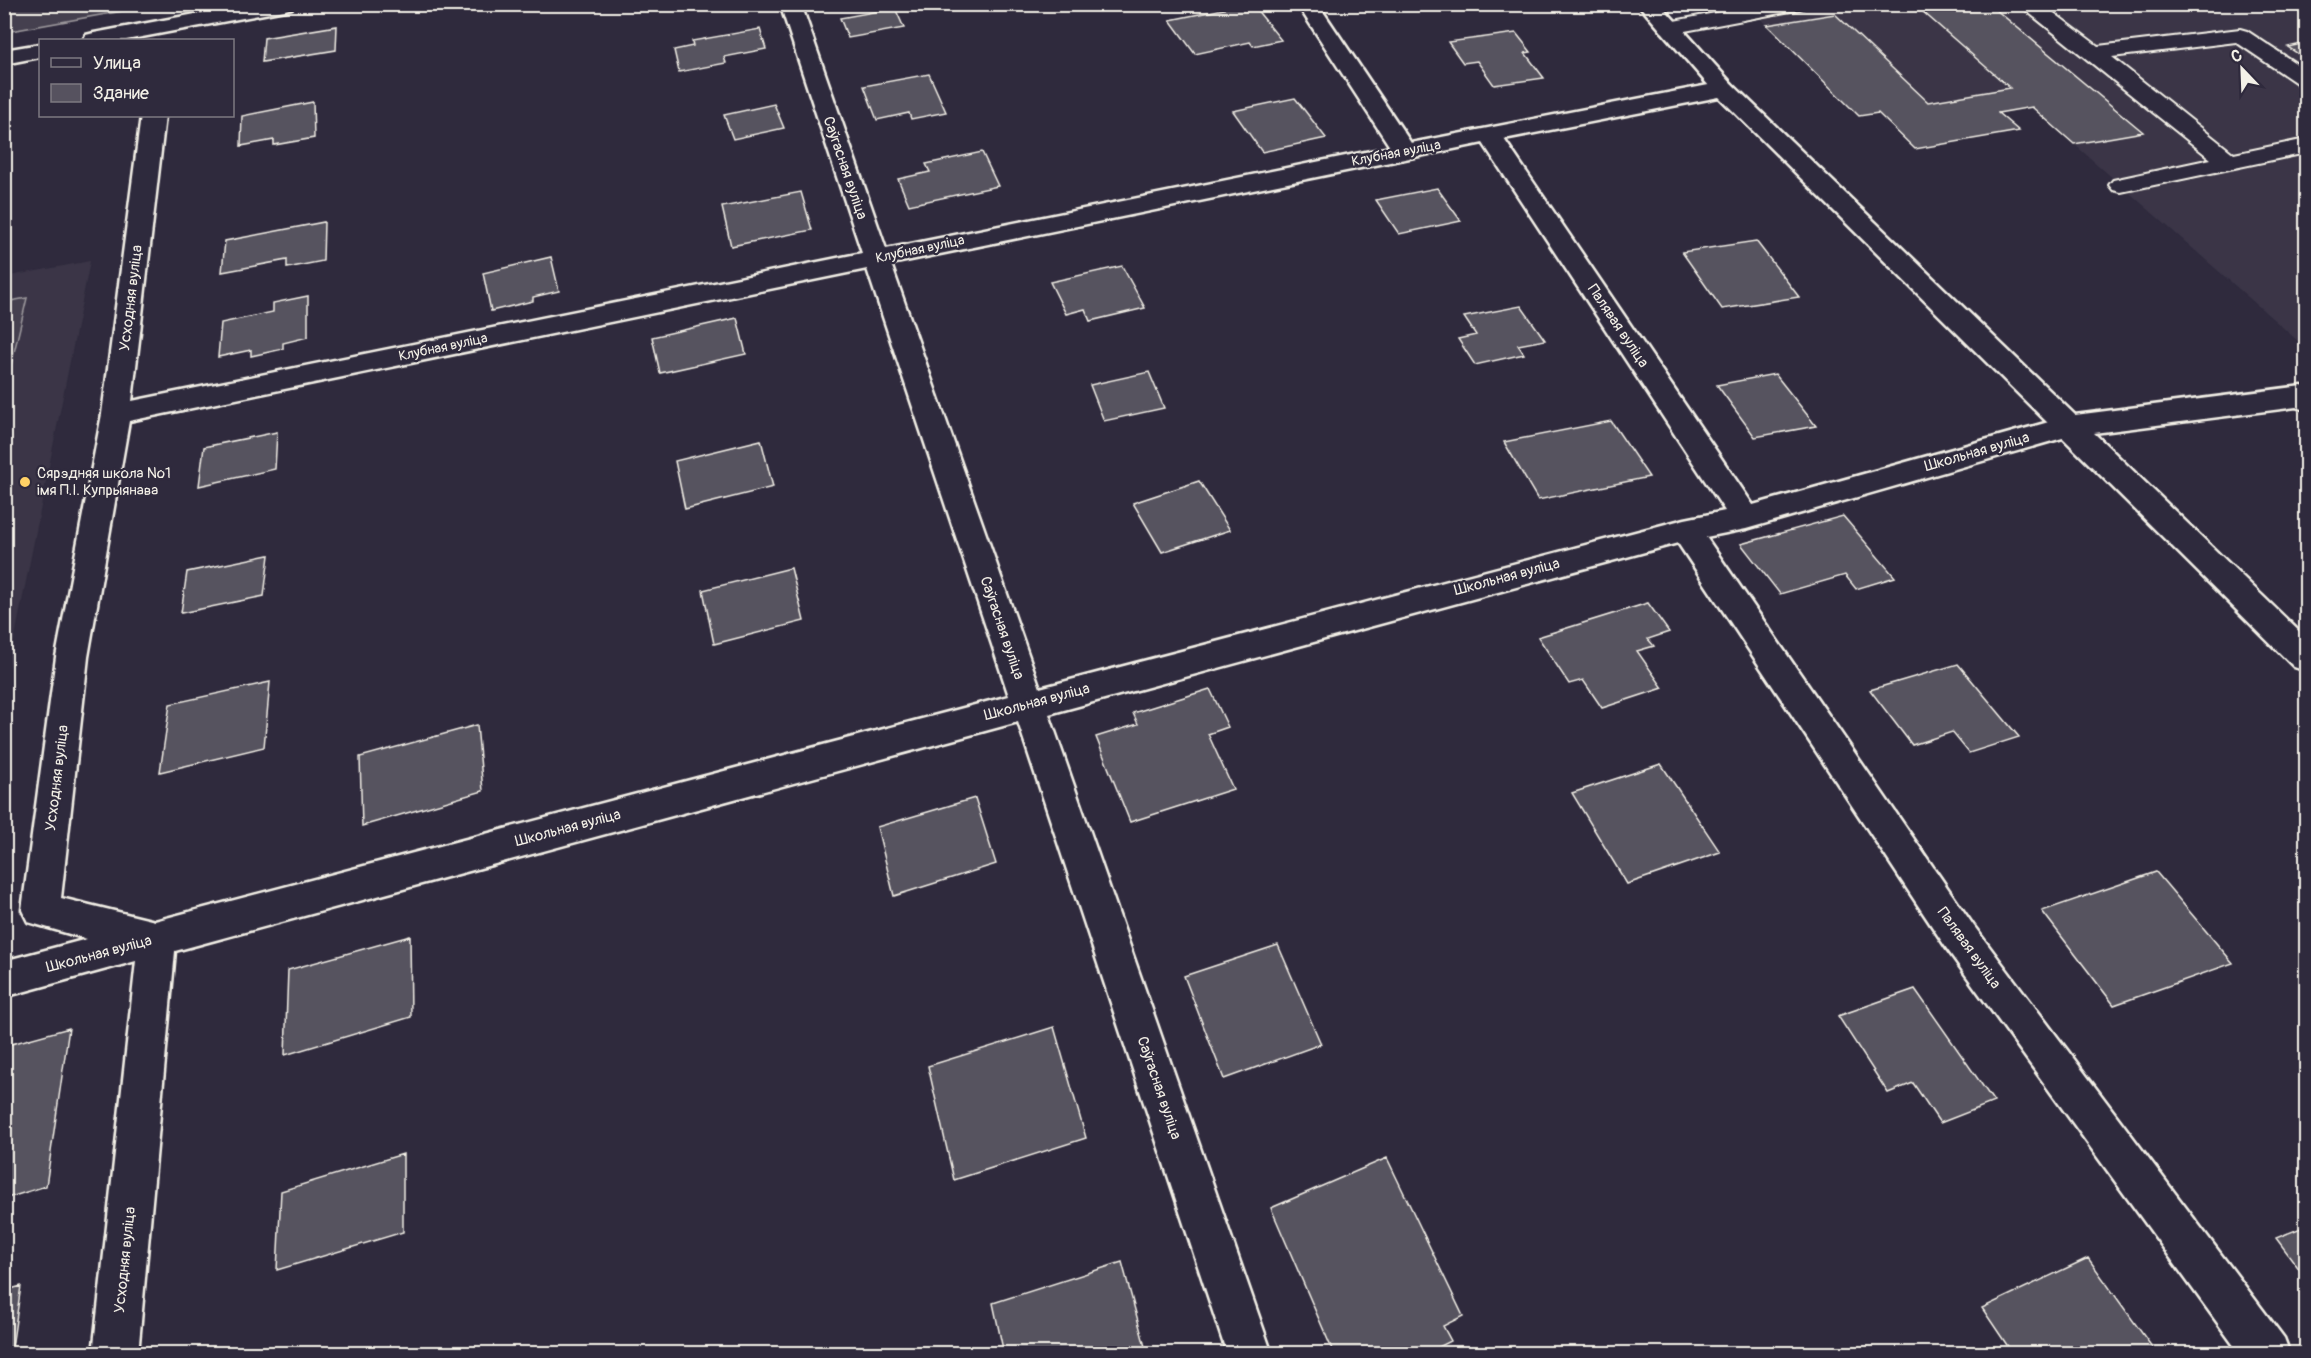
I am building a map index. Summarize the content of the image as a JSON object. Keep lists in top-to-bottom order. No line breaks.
{"streets":{"street":["Клубная вуліца","Саўгасная вуліца","Усходняя вуліца","Палявая вуліца","Школьная вуліца"]},"crossings":[["Клубная вуліца","Саўгасная вуліца"],["Клубная вуліца","Усходняя вуліца"],["Клубная вуліца","Палявая вуліца"],["Саўгасная вуліца","Школьная вуліца"],["Усходняя вуліца","Школьная вуліца"],["Палявая вуліца","Школьная вуліца"]],"places":["Сярэдняя школа №1 імя П.І. Купрыянава"],"legend":["Улица","Здание"],"north":"top left"}
